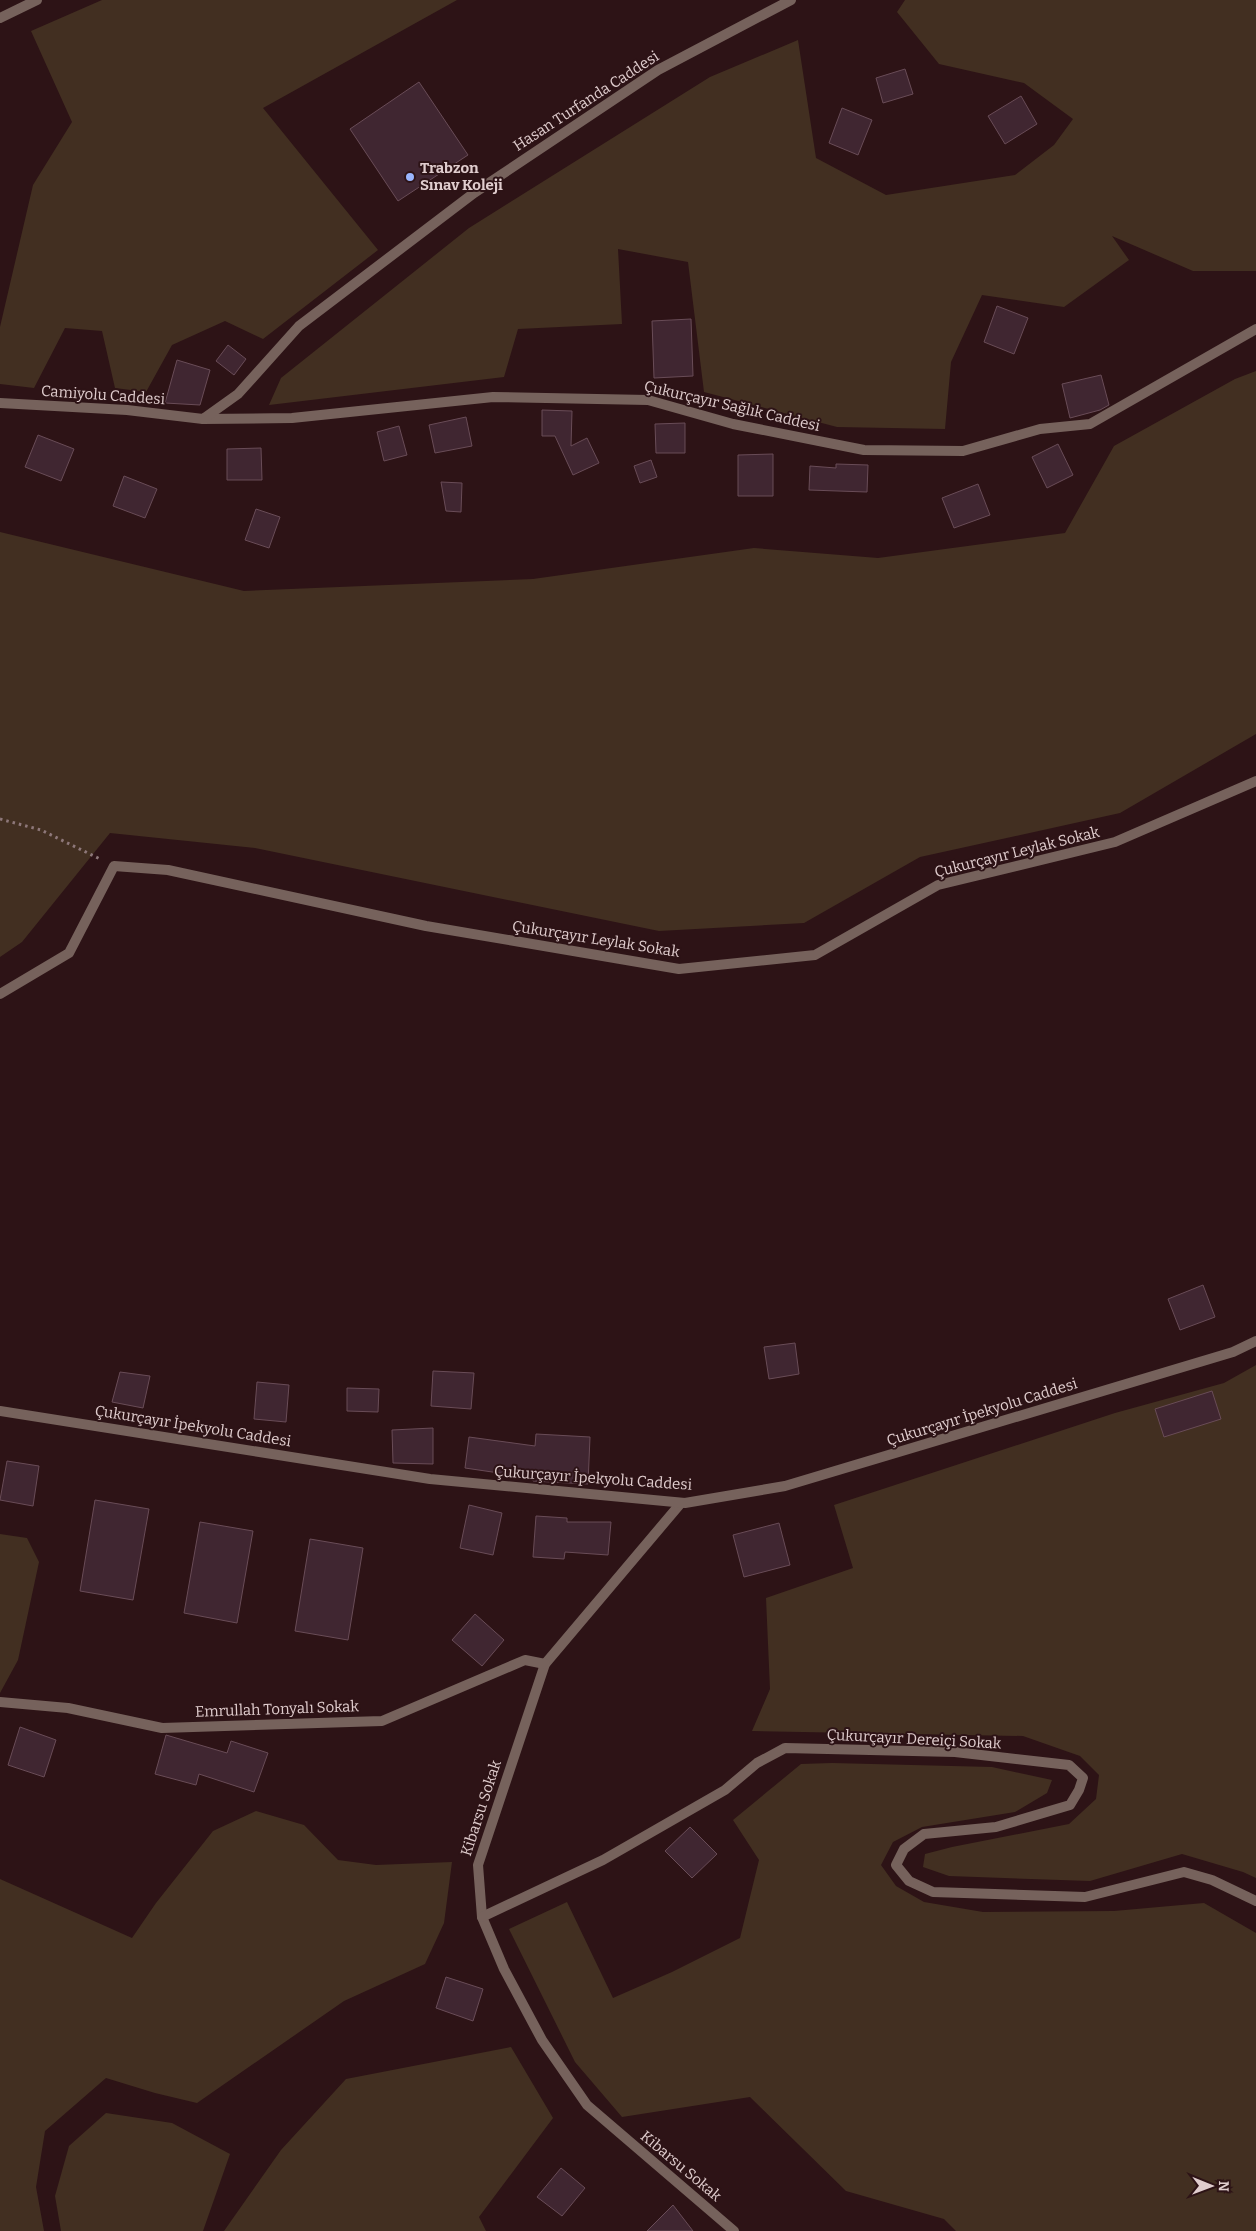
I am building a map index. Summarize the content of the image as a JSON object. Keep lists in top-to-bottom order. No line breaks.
{"streets":{"street":["Hasan Turfanda Caddesi","Camiyolu Caddesi","Çukurçayır Sağlık Caddesi","Çukurçayır Leylak Sokak","Çukurçayır İpekyolu Caddesi","Emrullah Tonyalı Sokak","Çukurçayır Dereiçi Sokak","Kibarsu Sokak"]},"crossings":[["Hasan Turfanda Caddesi","Camiyolu Caddesi"],["Hasan Turfanda Caddesi","Çukurçayır Sağlık Caddesi"],["Camiyolu Caddesi","Çukurçayır Sağlık Caddesi"],["Çukurçayır İpekyolu Caddesi","Kibarsu Sokak"],["Emrullah Tonyalı Sokak","Kibarsu Sokak"],["Çukurçayır Dereiçi Sokak","Kibarsu Sokak"]],"places":["Trabzon Sınav Koleji"],"north":"right"}
